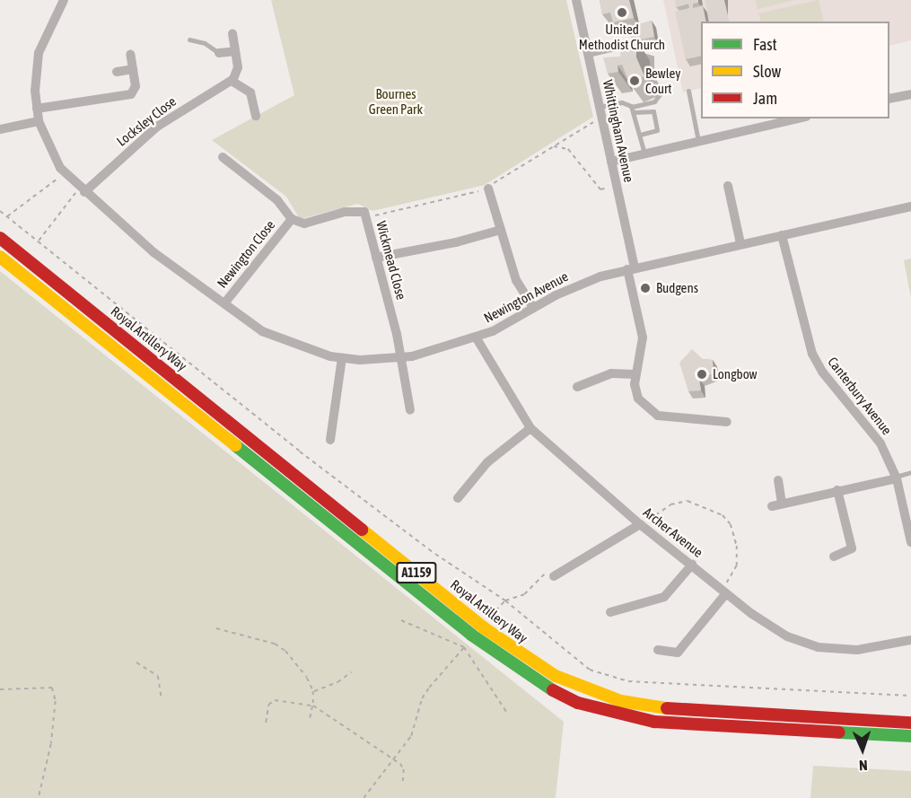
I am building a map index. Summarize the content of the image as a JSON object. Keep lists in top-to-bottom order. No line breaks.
{"streets":{"main road":["Royal Artillery Way","A1159"],"street":["Locksley Close","Whittingham Avenue","Newington Close","Wickmead Close","Newington Avenue","Canterbury Avenue","Archer Avenue"]},"crossings":[["Locksley Close","Newington Avenue"],["Whittingham Avenue","Newington Avenue"],["Newington Close","Wickmead Close"],["Newington Close","Newington Avenue"],["Wickmead Close","Newington Avenue"],["Newington Avenue","Canterbury Avenue"],["Newington Avenue","Archer Avenue"]],"parks":["Bournes Green Park"],"places":["United Methodist Church","Bewley Court","Budgens","Longbow"],"legend":["Fast","Slow","Jam"],"north":"bottom"}
